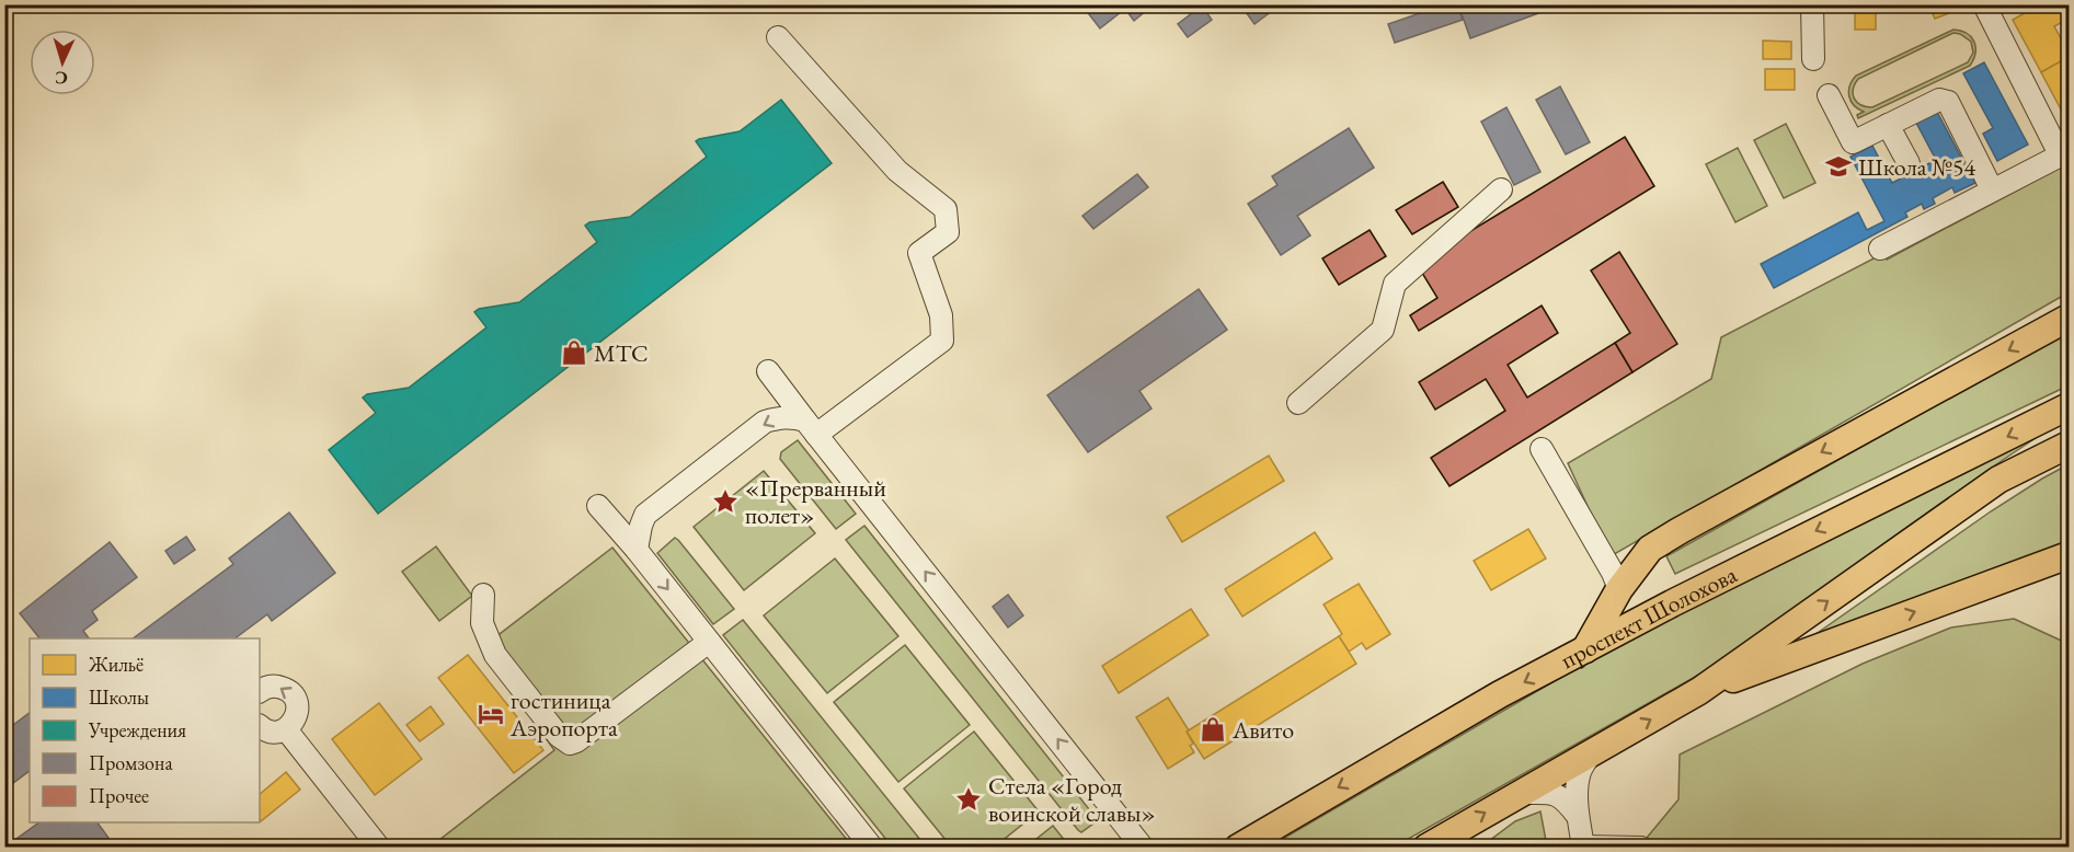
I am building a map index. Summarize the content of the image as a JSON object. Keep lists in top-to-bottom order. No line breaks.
{"streets":{"main road":["проспект Шолохова"]},"places":{"school or university":["Школа №54"],"shop":["МТС","Авито"],"place":["«Пpepвaнный пoлeт»","Стела «Город воинской славы»"],"hotel":["гостиница Аэропорта"]},"legend":["Жильё","Школы","Учреждения","Промзона","Прочее"],"north":"bottom"}
